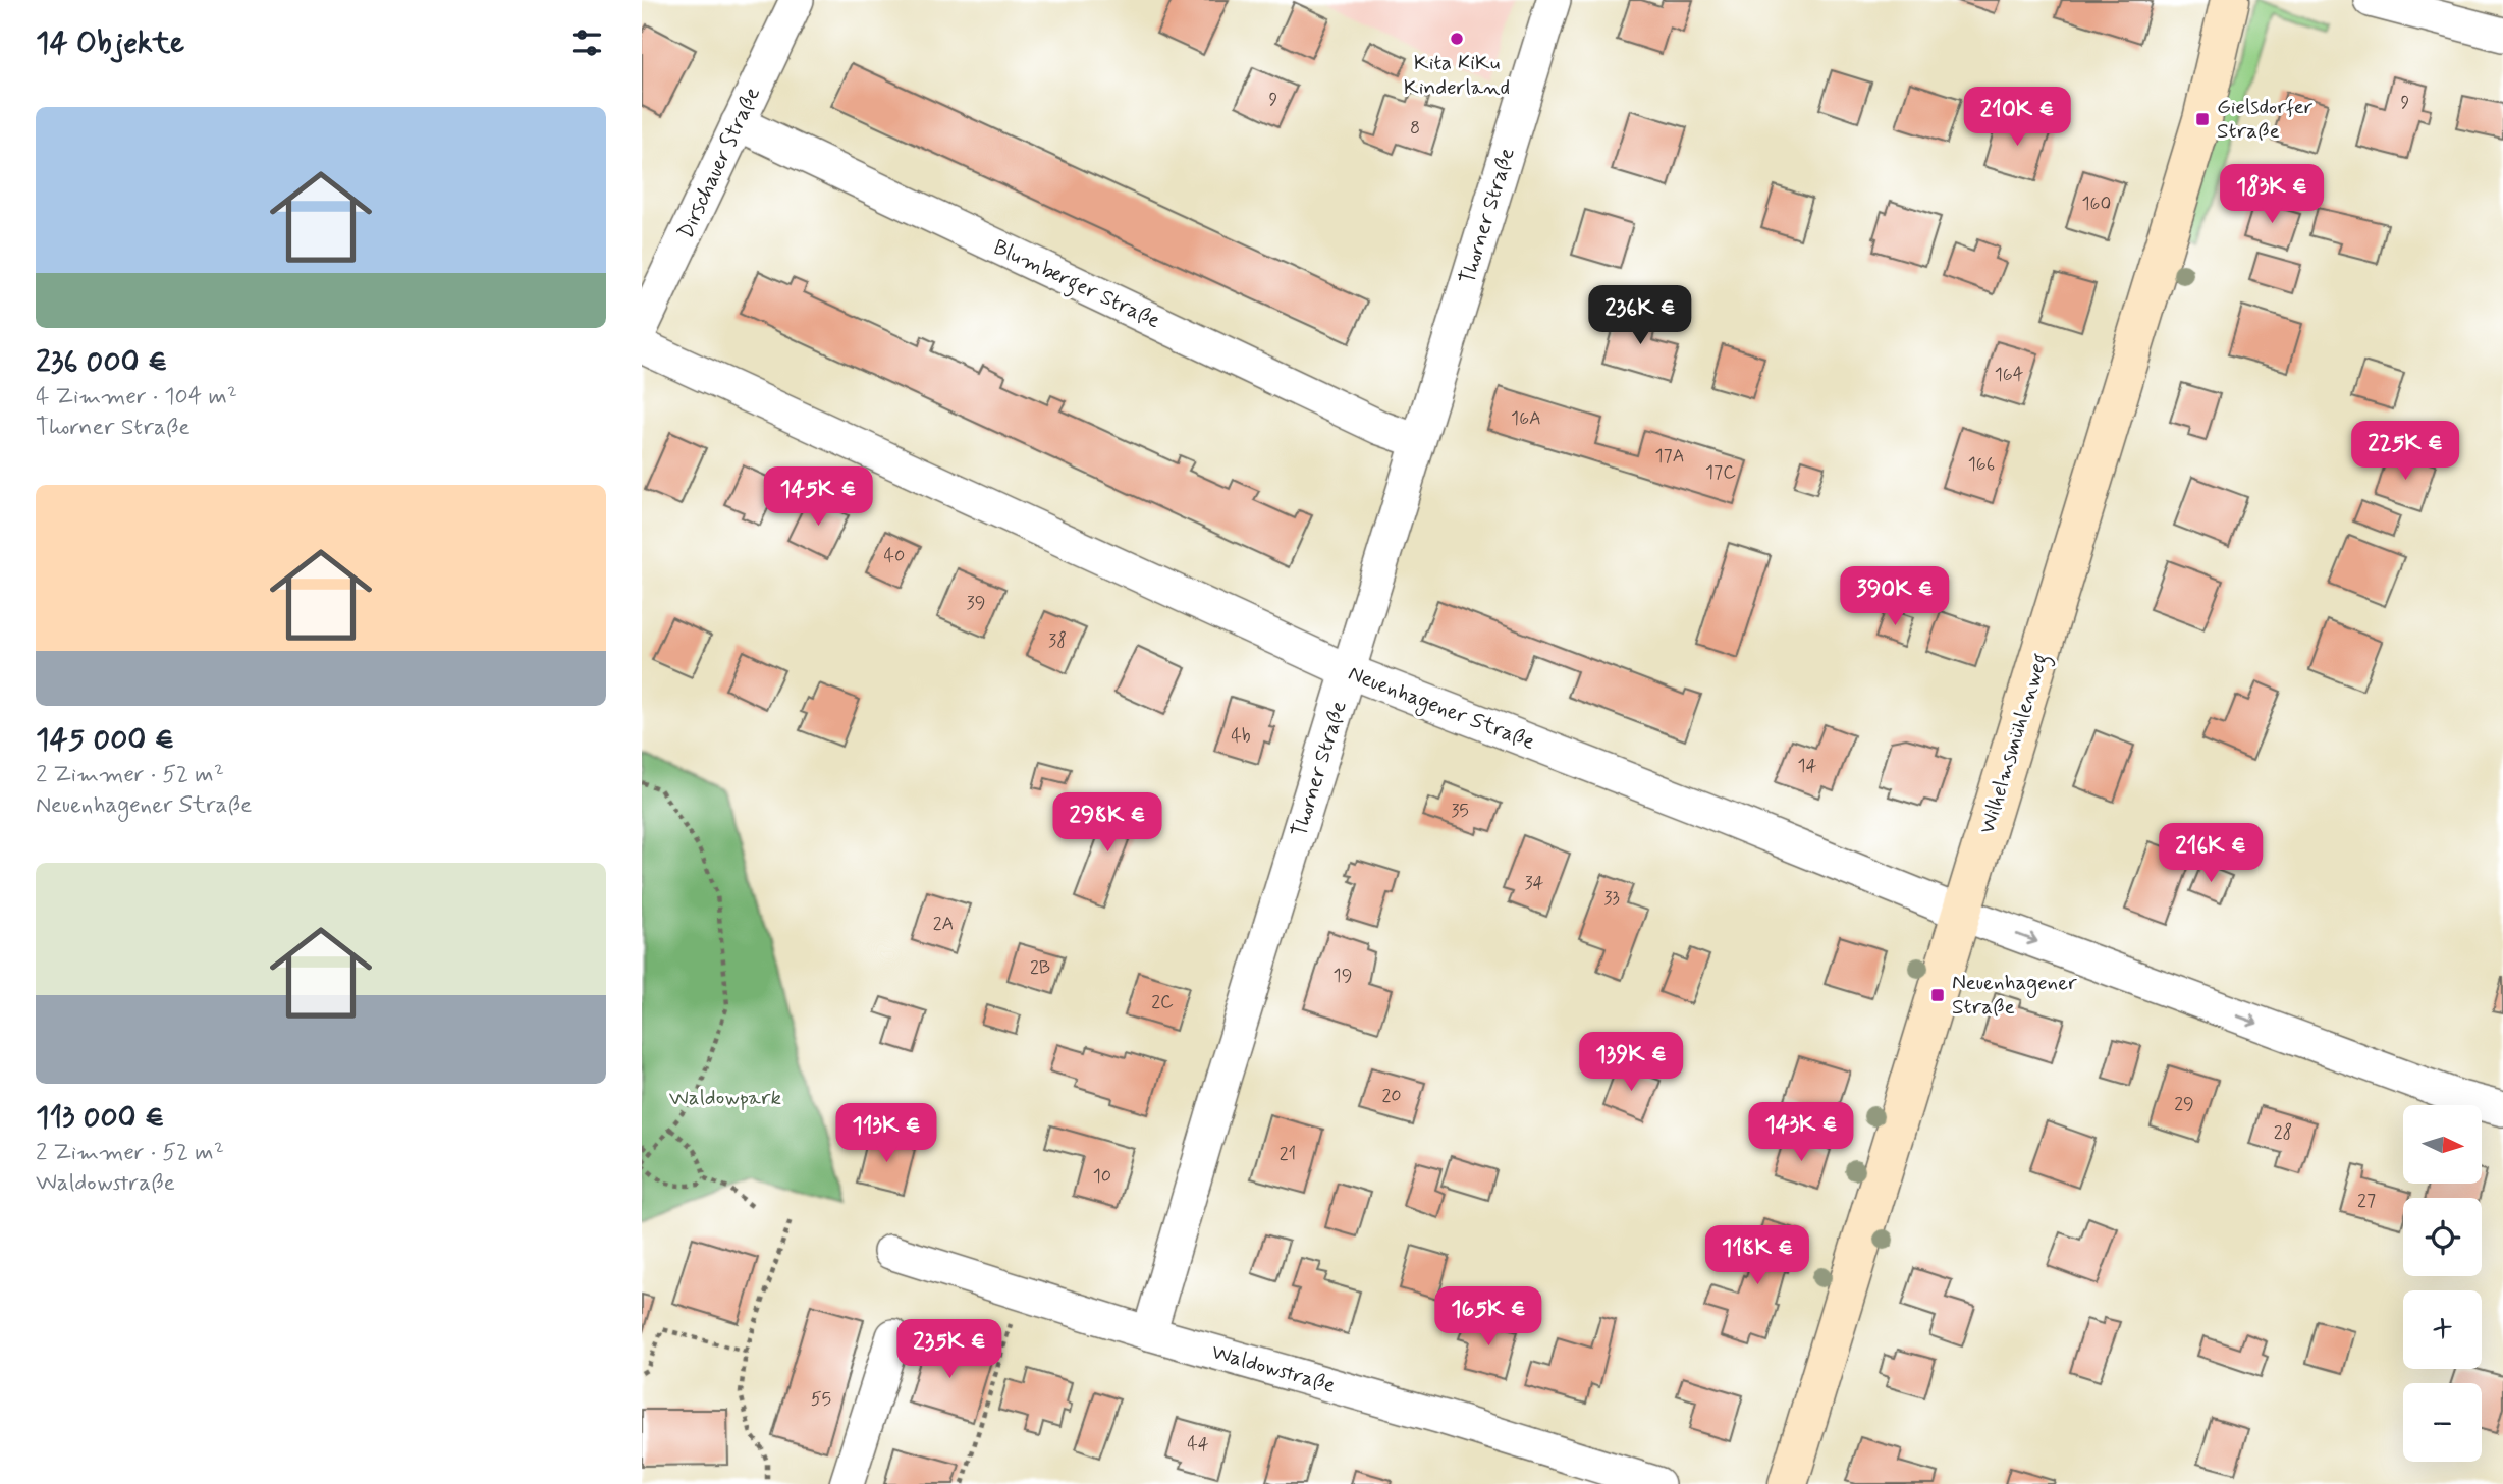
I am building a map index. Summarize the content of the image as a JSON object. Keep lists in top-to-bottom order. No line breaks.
{"streets":{"street":["Dirschauer Straße","Thorner Straße","Blumberger Straße","Neuenhagener Straße","Wilhelmsmühlenweg","Waldowstraße"]},"crossings":[["Dirschauer Straße","Blumberger Straße"],["Thorner Straße","Blumberger Straße"],["Thorner Straße","Neuenhagener Straße"],["Thorner Straße","Waldowstraße"],["Neuenhagener Straße","Wilhelmsmühlenweg"]],"parks":["Waldowpark"],"places":{"other":["Kita KiKu Kinderland"],"transit":["Gielsdorfer Straße","Neuenhagener Straße"]},"house_numbers":["9","9","8","160","164","16A","17A","166","17C","40","39","38","4b","14","35","34","33","2A","2B","19","2C","20","29","28","21","10","27","55","44"],"north":"right","page":{"heading":"14 Objekte","list":[{"name":"236 000 €","note":"4 Zimmer · 104 m² · Thorner Straße"},{"name":"145 000 €","note":"2 Zimmer · 52 m² · Neuenhagener Straße"},{"name":"113 000 €","note":"2 Zimmer · 52 m² · Waldowstraße"}],"price":["210K €","183K €","236K €","225K €","145K €","390K €","298K €","216K €","139K €","143K €","113K €","118K €","165K €","235K €"],"map_buttons":["+","−"]}}
